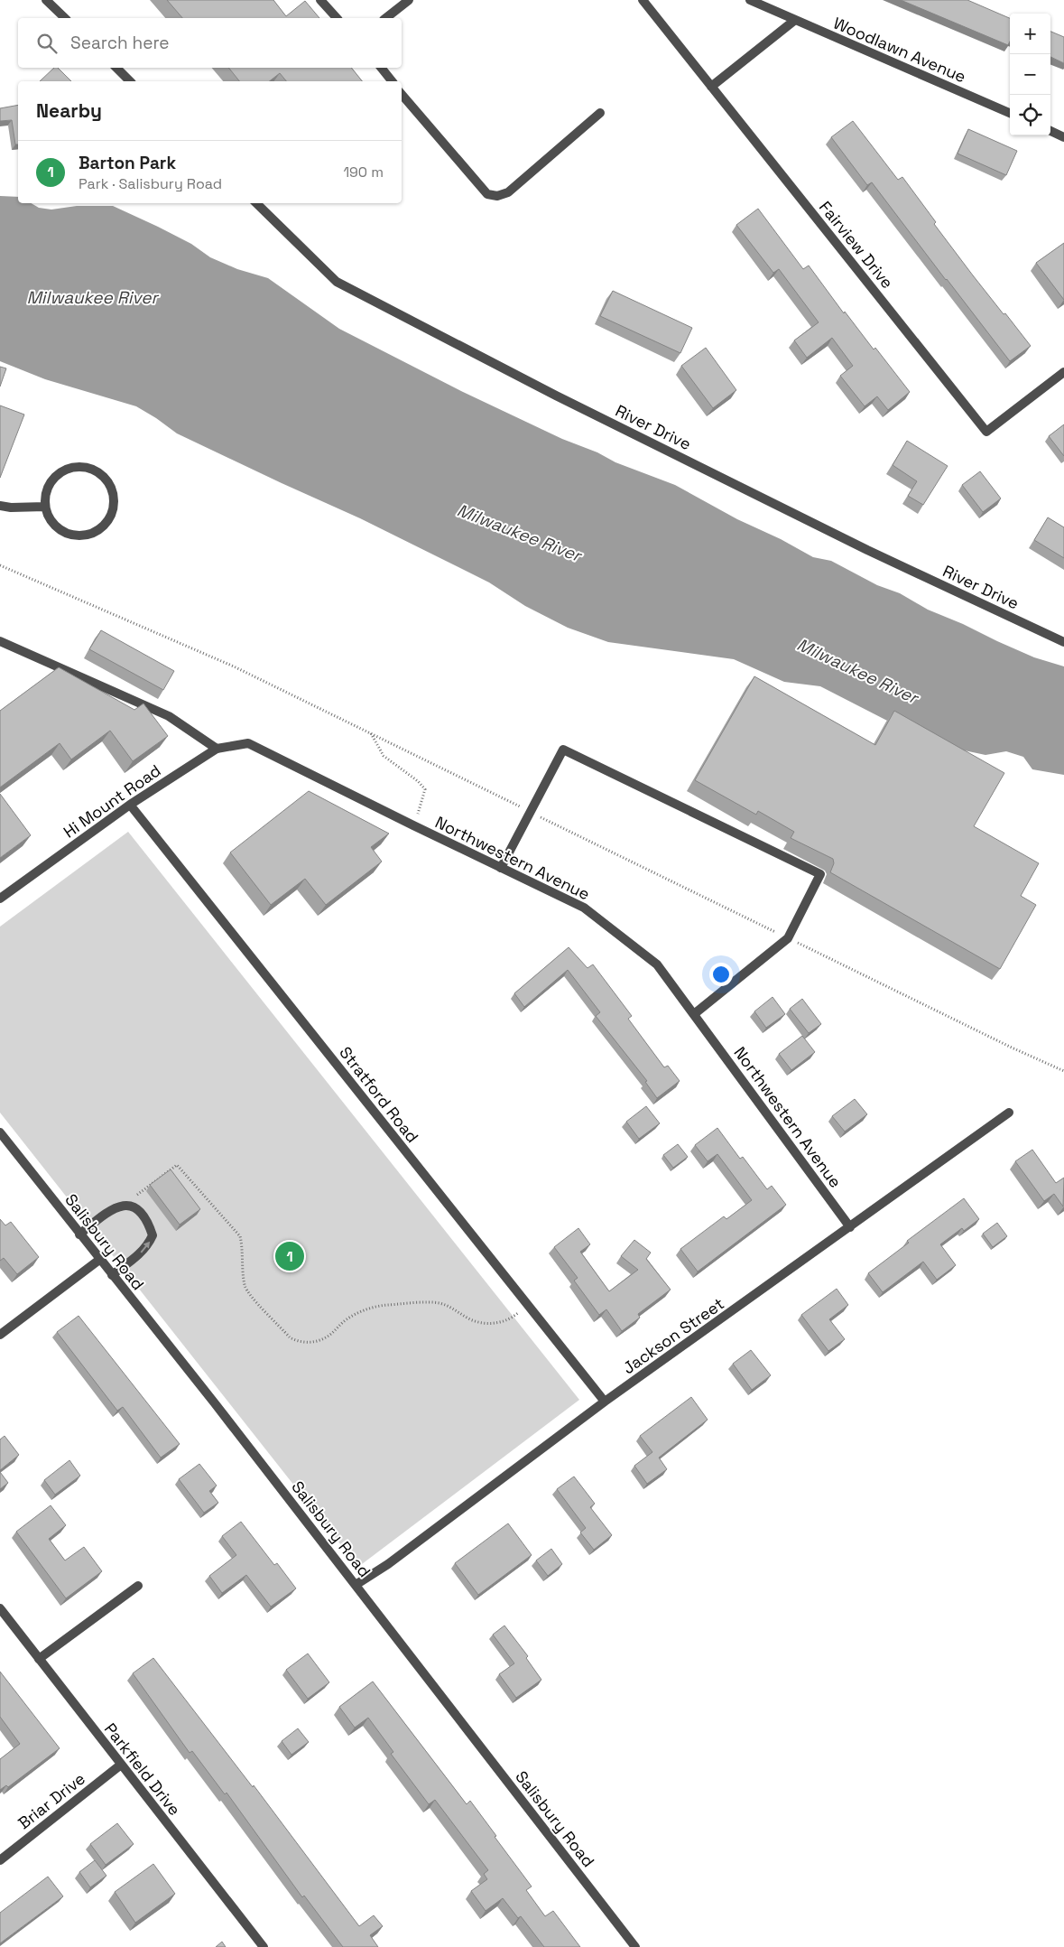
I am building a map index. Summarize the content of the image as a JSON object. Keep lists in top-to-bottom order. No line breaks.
{"streets":{"street":["Woodlawn Avenue","Fairview Drive","River Drive","Hi Mount Road","Northwestern Avenue","Stratford Road","Salisbury Road","Jackson Street","Parkfield Drive","Briar Drive"]},"crossings":[["Hi Mount Road","Northwestern Avenue"],["Hi Mount Road","Stratford Road"],["Northwestern Avenue","Jackson Street"],["Stratford Road","Jackson Street"],["Salisbury Road","Jackson Street"],["Parkfield Drive","Briar Drive"]],"water":["Milwaukee River"],"page":{"map_buttons":["+","−"],"search":"Search here","heading":"Nearby","list":[{"mark":"1","name":"Barton Park","note":"Park · Salisbury Road","value":"190 m"}],"pins":"1"}}
